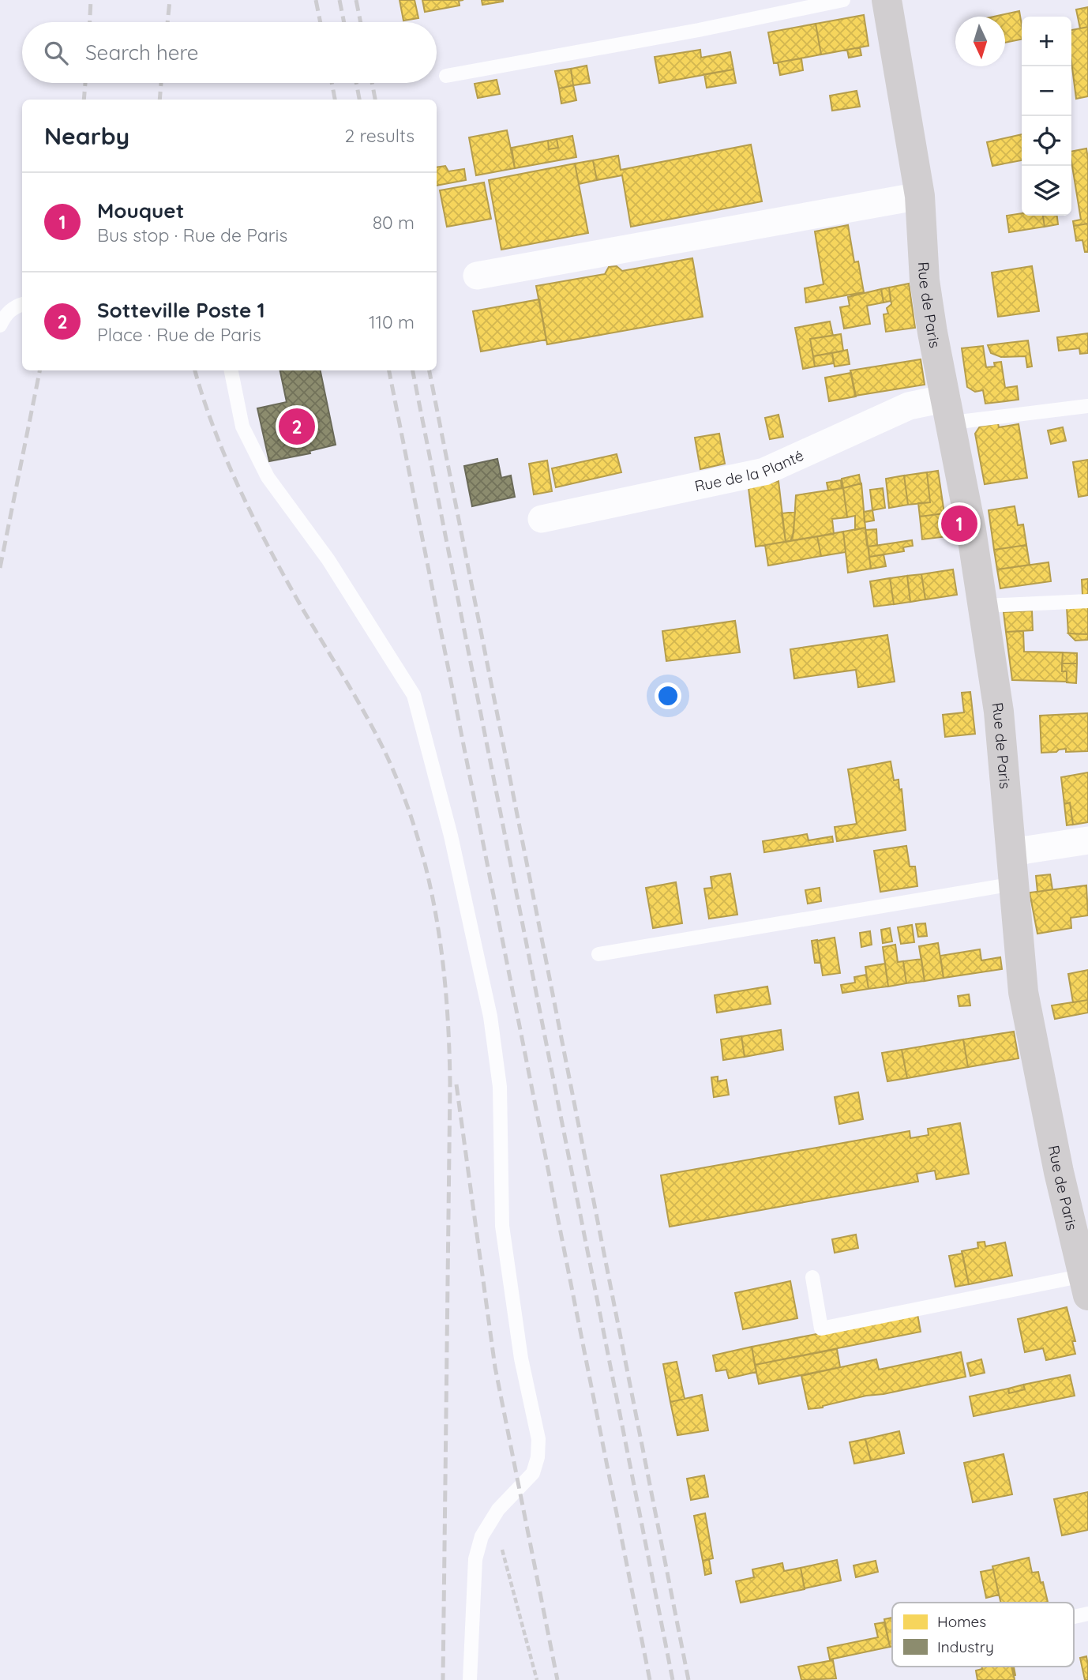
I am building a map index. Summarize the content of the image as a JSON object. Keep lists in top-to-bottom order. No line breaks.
{"streets":{"street":["Rue de Paris","Rue de la Planté"]},"crossings":[["Rue de Paris","Rue de la Planté"]],"legend":["Homes","Industry"],"north":"bottom","page":{"map_buttons":["+","−"],"search":"Search here","heading":["Nearby","2 results"],"list":[{"mark":"1","name":"Mouquet","note":"Bus stop · Rue de Paris","value":"80 m"},{"mark":"2","name":"Sotteville Poste 1","note":"Place · Rue de Paris","value":"110 m"}],"pins":["2","1"]}}
